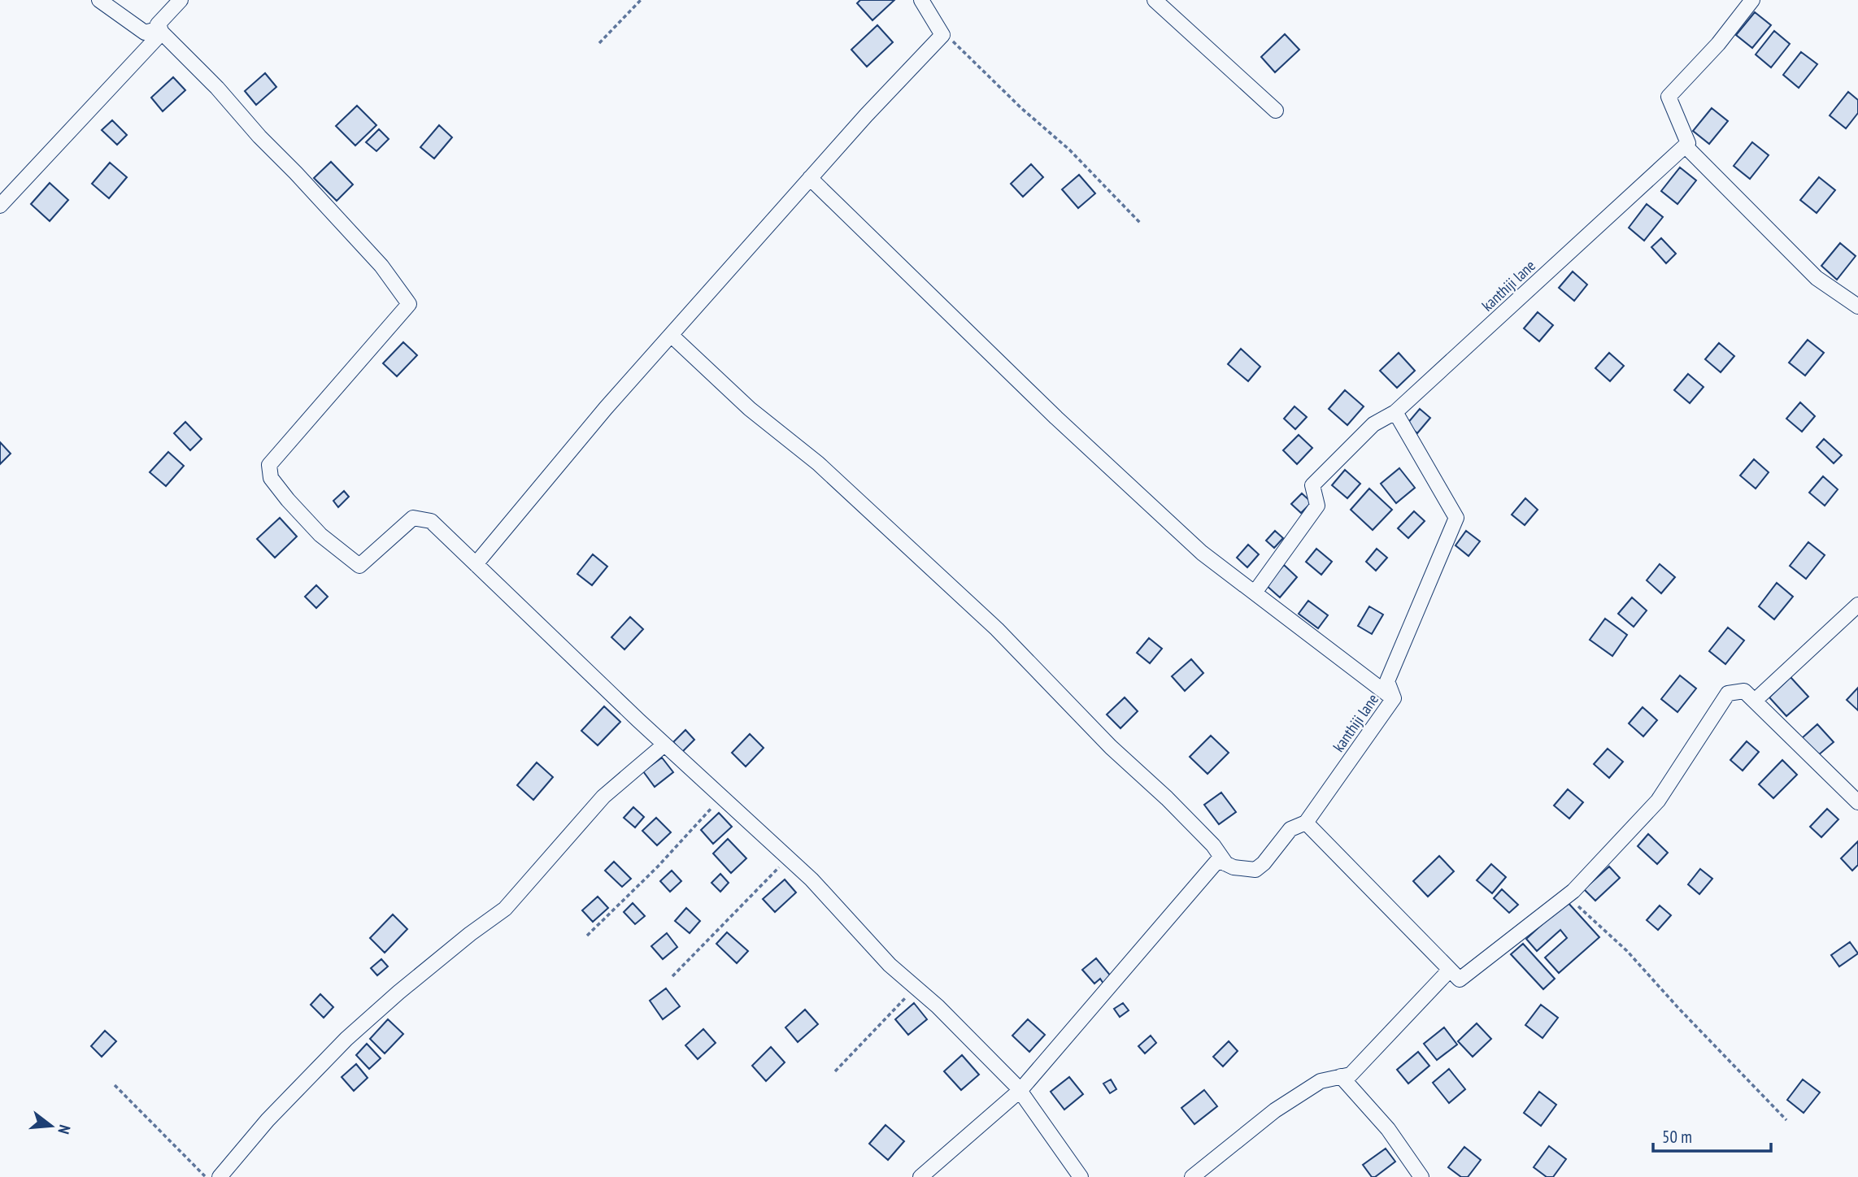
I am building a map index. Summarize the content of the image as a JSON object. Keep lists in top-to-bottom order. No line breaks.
{"streets":{"street":["kanthiji lane"]},"scale_bar":"50 m","north":"right"}
